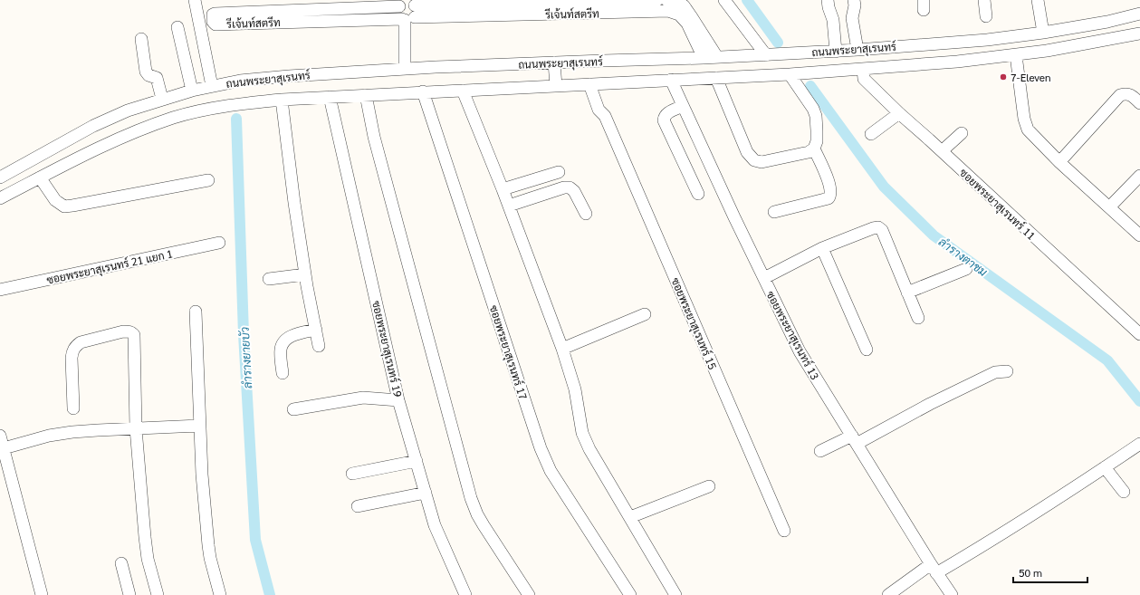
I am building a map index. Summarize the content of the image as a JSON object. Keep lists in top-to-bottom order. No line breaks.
{"streets":{"street":["รีเจ้นท์สตรีท","ถนนพระยาสุเรนทร์","ซอยพระยาสุเรนทร์ 11","ซอยพระยาสุเรนทร์ 21 แยก 1","ซอยพระยาสุเรนทร์ 15","ซอยพระยาสุเรนทร์ 13","ซอยพระยาสุเรนทร์ 19","ซอยพระยาสุเรนทร์ 17"]},"crossings":[["รีเจ้นท์สตรีท","ถนนพระยาสุเรนทร์"],["ถนนพระยาสุเรนทร์","ซอยพระยาสุเรนทร์ 11"],["ถนนพระยาสุเรนทร์","ซอยพระยาสุเรนทร์ 15"],["ถนนพระยาสุเรนทร์","ซอยพระยาสุเรนทร์ 13"],["ถนนพระยาสุเรนทร์","ซอยพระยาสุเรนทร์ 19"],["ถนนพระยาสุเรนทร์","ซอยพระยาสุเรนทร์ 17"]],"water":["ลำรางตาชม","ลำรางยายบัว"],"places":["7-Eleven"],"scale_bar":"50 m"}
